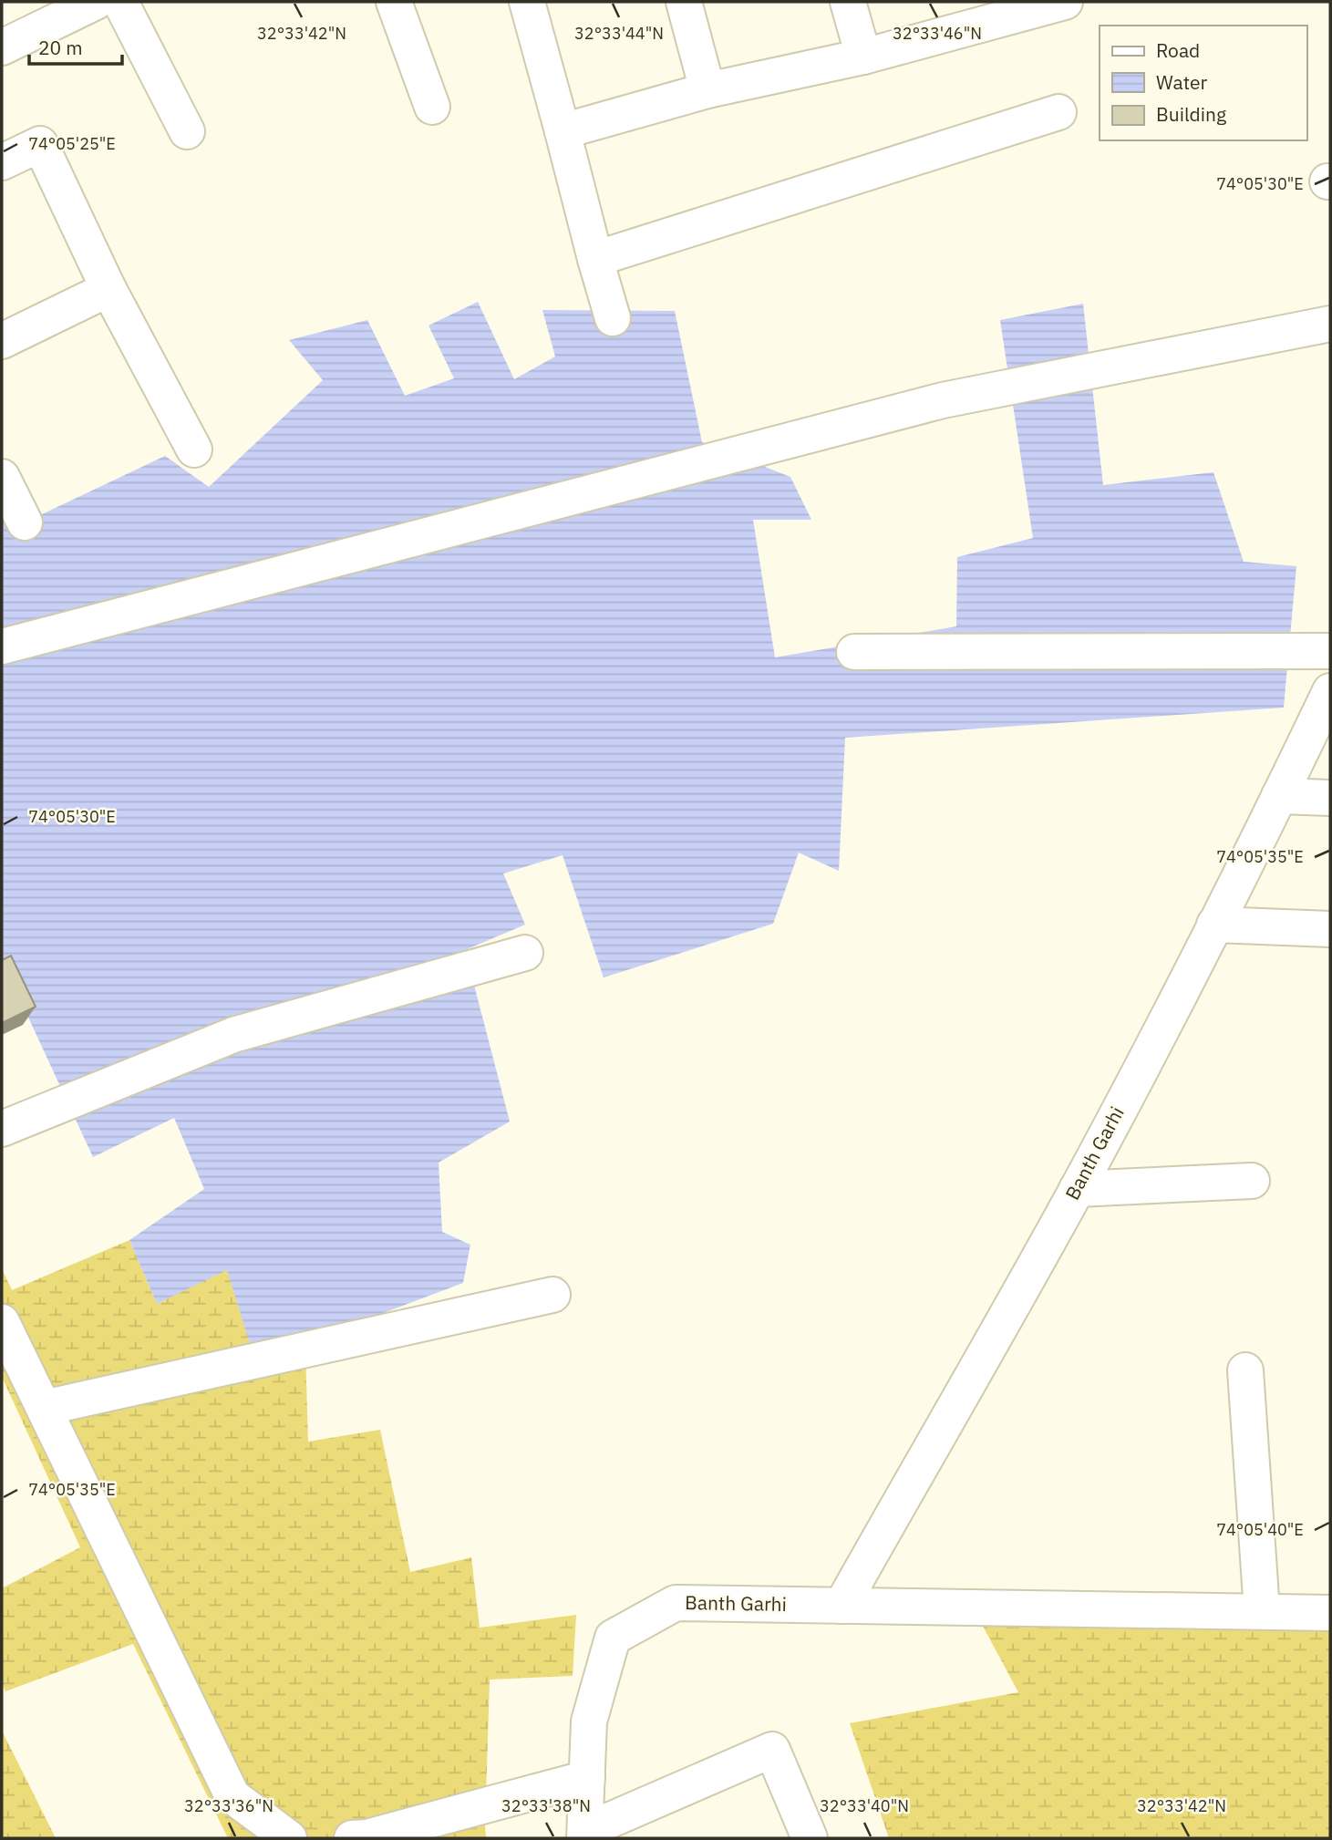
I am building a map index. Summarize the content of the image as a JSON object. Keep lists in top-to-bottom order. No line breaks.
{"streets":{"street":["Banth Garhi"]},"legend":["Road","Water","Building"],"scale_bar":"20 m","coordinates":["32°33'42\"N","32°33'44\"N","32°33'46\"N","74°05'25\"E","74°05'30\"E","74°05'35\"E","74°05'40\"E","32°33'36\"N","32°33'38\"N","32°33'40\"N"]}
